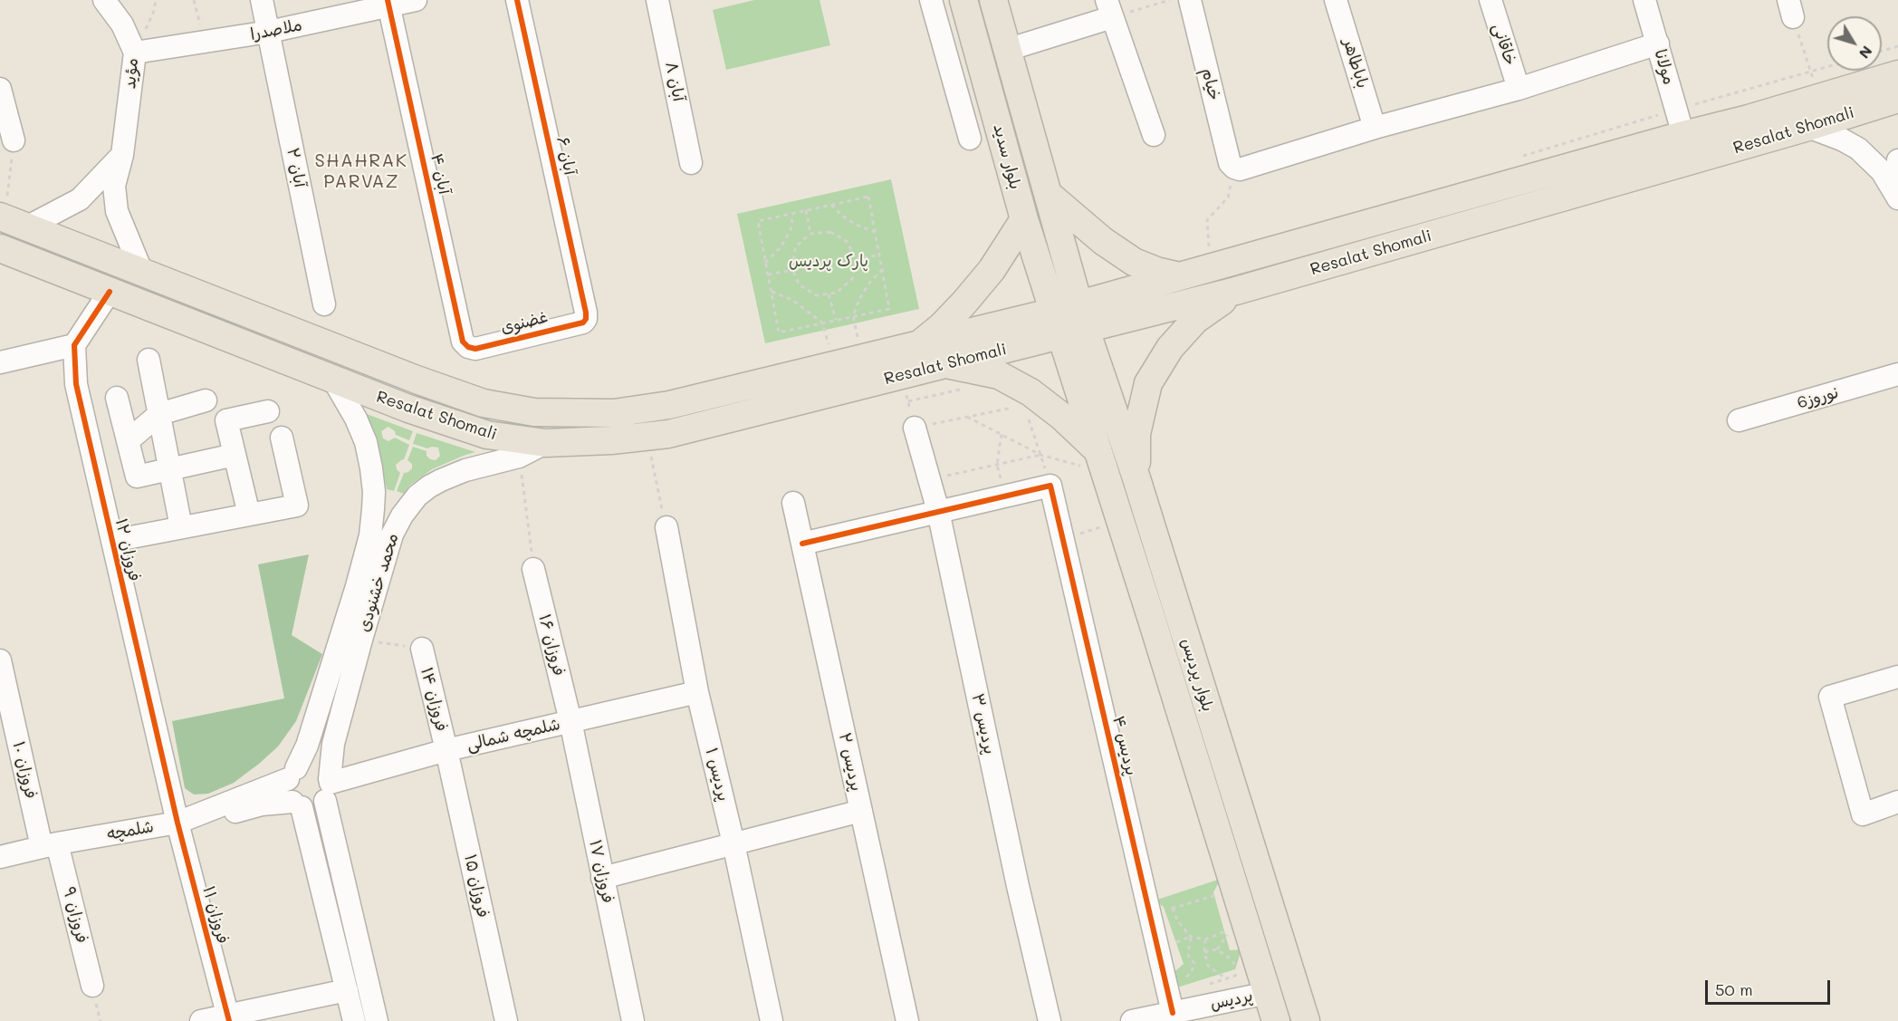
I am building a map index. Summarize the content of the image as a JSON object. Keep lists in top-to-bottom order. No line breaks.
{"streets":{"main road":["Resalat Shomali","بلوار سدید","بلوار پردیس"],"street":["ملاصدرا","خاقانی","باباطاهر","مولانا","مؤید","آبان ۸","خیام","آبان ۶","آبان ۲","آبان ۴","غضنوی","نوروز6","فروزان ۱۲","محمد خشنودی","فروزان ۱۶","فروزان ۱۴","پردیس ۳","شلمچه شمالی","پردیس ۴","پردیس ۲","فروزان ۱۰","پردیس ۱","شلمچه","فروزان ۱۷","فروزان ۱۵","فروزان ۹","فروزان ۱۱","پردیس"]},"crossings":[["ملاصدرا","مؤید"],["ملاصدرا","آبان ۲"],["ملاصدرا","آبان ۴"],["مولانا","Resalat Shomali"],["مؤید","Resalat Shomali"],["Resalat Shomali","بلوار سدید"],["Resalat Shomali","محمد خشنودی"],["Resalat Shomali","بلوار پردیس"],["آبان ۶","غضنوی"],["بلوار سدید","بلوار پردیس"],["آبان ۴","غضنوی"],["فروزان ۱۲","شلمچه"],["فروزان ۱۲","فروزان ۱۱"],["محمد خشنودی","شلمچه شمالی"],["محمد خشنودی","شلمچه"],["فروزان ۱۶","شلمچه شمالی"],["فروزان ۱۶","فروزان ۱۷"],["بلوار پردیس","پردیس"],["فروزان ۱۴","شلمچه شمالی"],["فروزان ۱۴","فروزان ۱۵"],["شلمچه شمالی","پردیس ۱"],["شلمچه شمالی","شلمچه"],["شلمچه شمالی","فروزان ۱۷"],["شلمچه شمالی","فروزان ۱۵"],["پردیس ۴","پردیس"],["فروزان ۱۰","شلمچه"],["فروزان ۱۰","فروزان ۹"],["شلمچه","فروزان ۹"],["شلمچه","فروزان ۱۱"]],"districts":["SHAHRAK PARVAZ"],"parks":["پارک پردیس"],"scale_bar":"50 m","north":"bottom right"}
